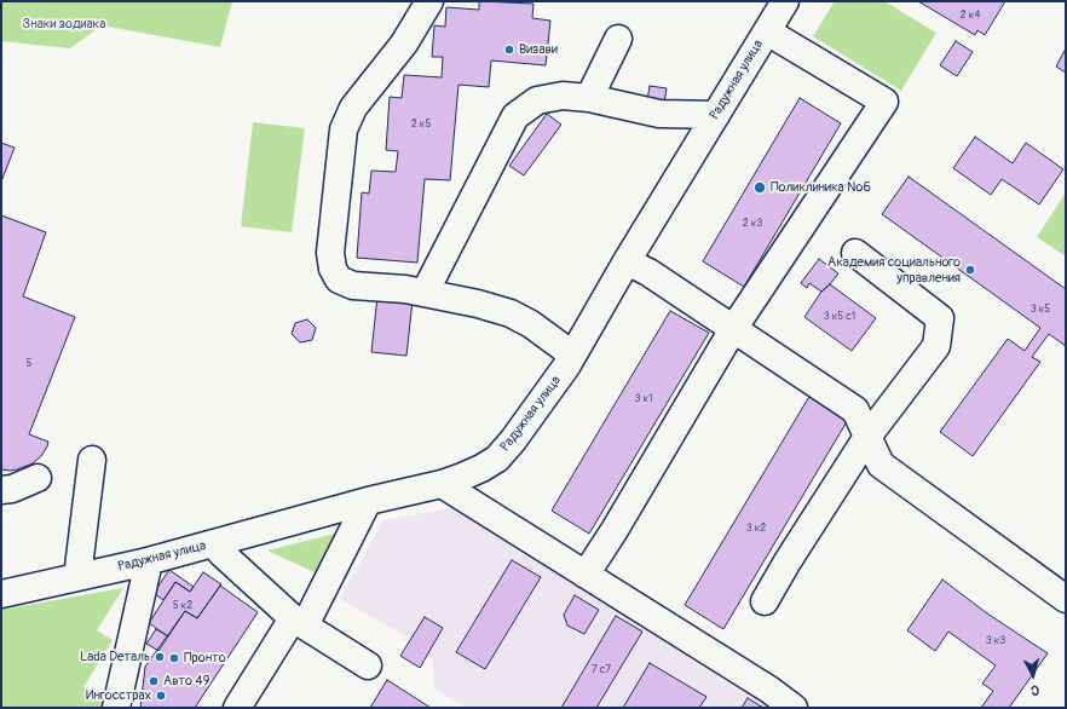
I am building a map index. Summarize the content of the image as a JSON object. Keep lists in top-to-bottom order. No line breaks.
{"streets":{"street":["Радужная улица"]},"parks":["Знаки зодиака"],"places":["Визави","Поликлиника №6","Академия социального управления","Lada Dеталь","Пронто","Авто 49","Ингосстрах"],"house_numbers":["2 к4","2 к5","2 к3","3 к5","3 к5 с1","5","3 к1","3 к2","5 к2","3 к3","7 с7"],"north":"bottom"}
